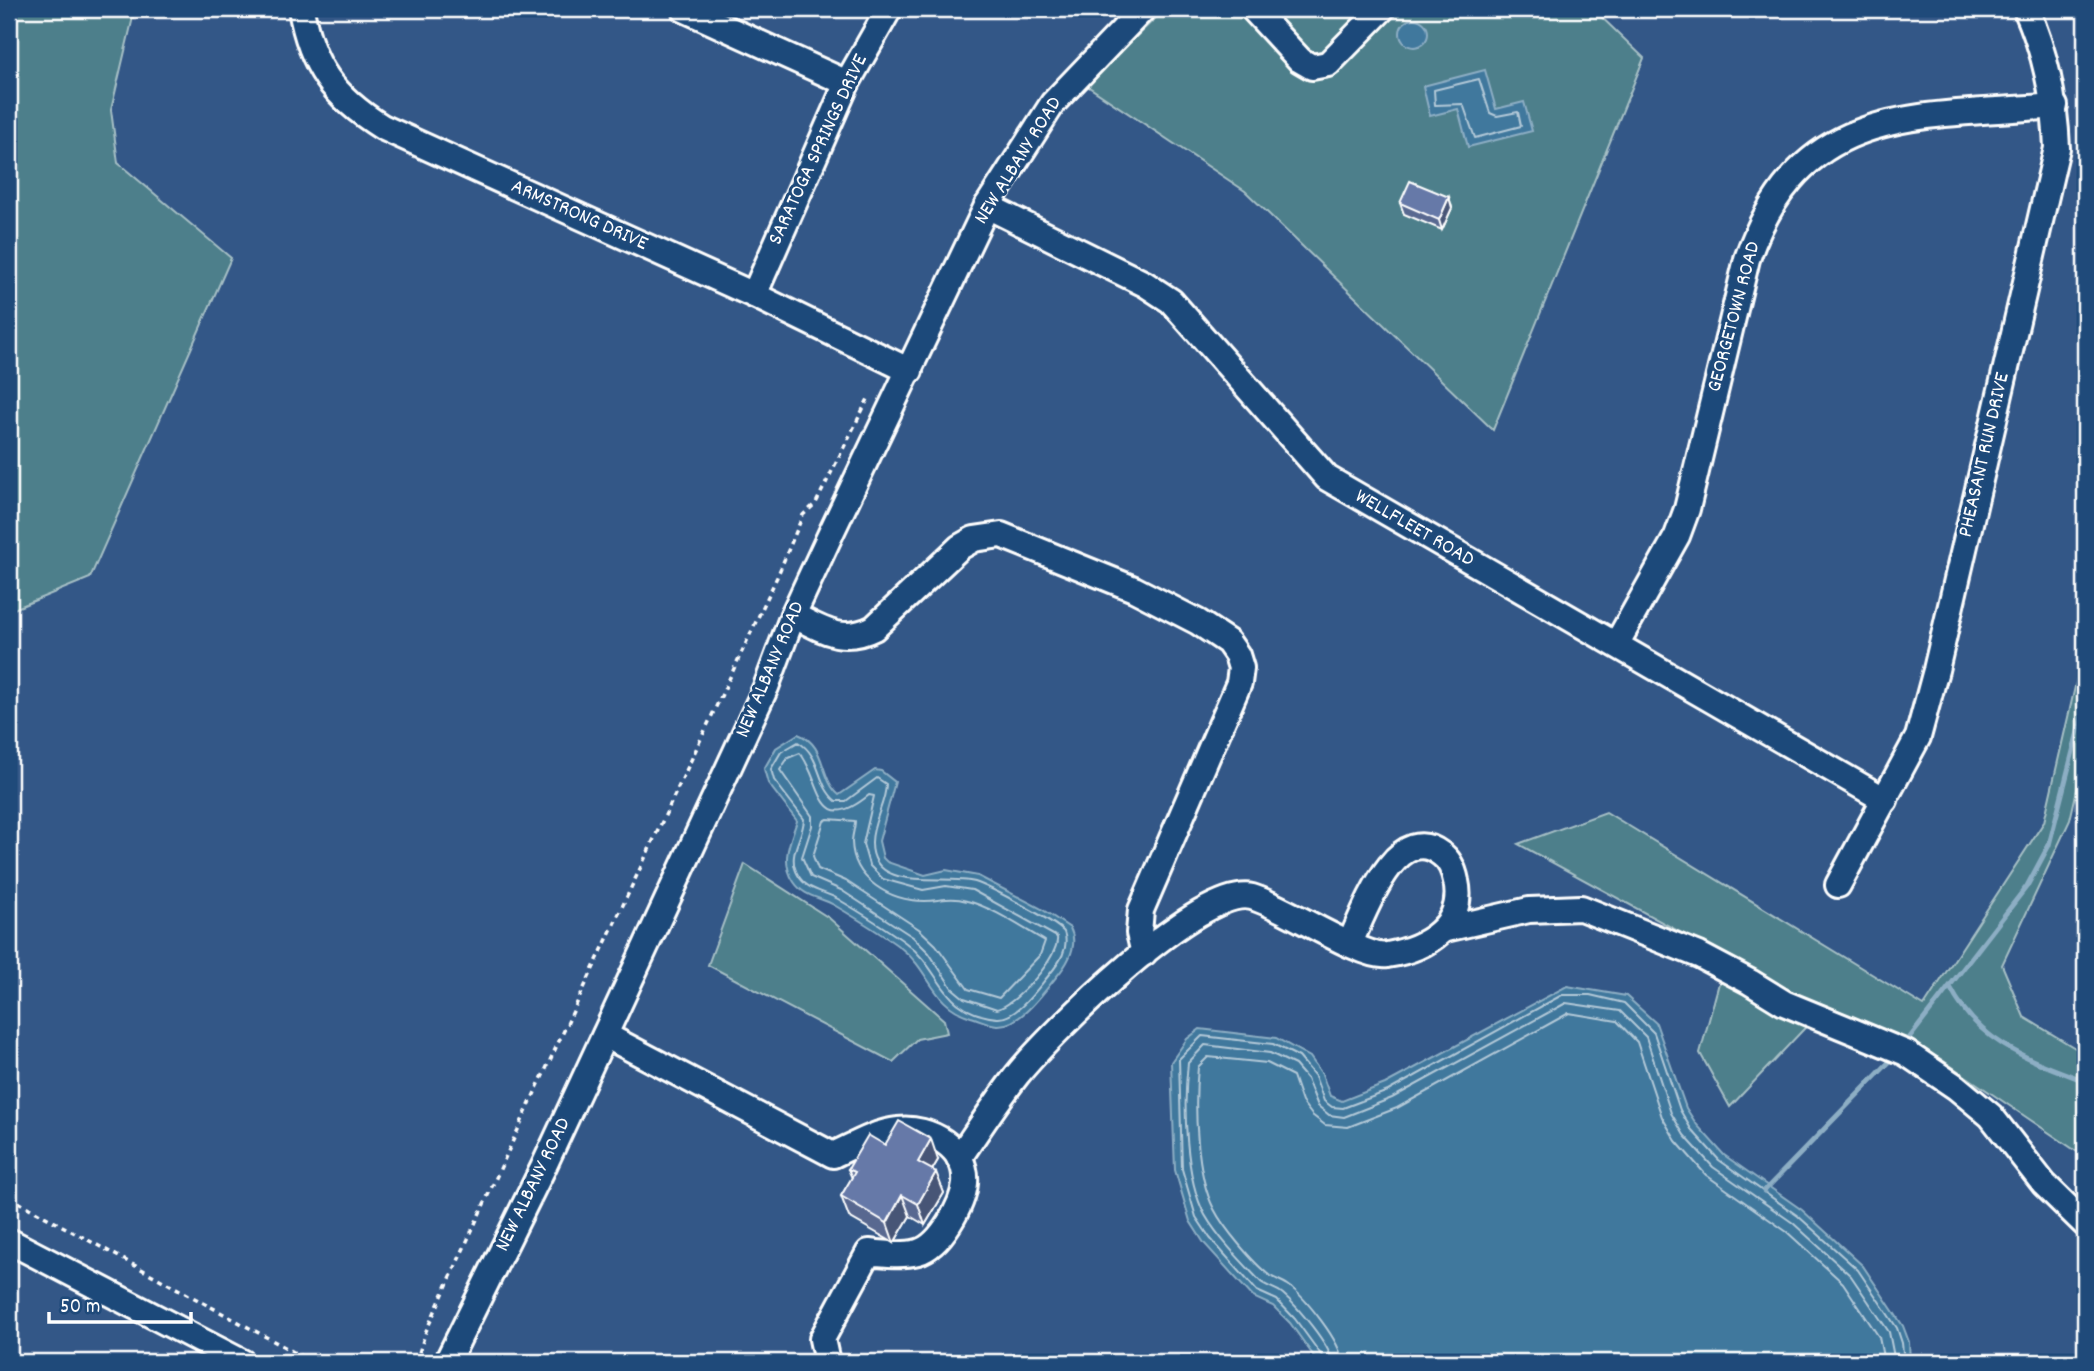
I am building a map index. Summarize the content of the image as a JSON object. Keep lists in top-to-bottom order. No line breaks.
{"streets":{"street":["SARATOGA SPRINGS DRIVE","NEW ALBANY ROAD","ARMSTRONG DRIVE","GEORGETOWN ROAD","PHEASANT RUN DRIVE","WELLFLEET ROAD"]},"crossings":[["SARATOGA SPRINGS DRIVE","ARMSTRONG DRIVE"],["NEW ALBANY ROAD","ARMSTRONG DRIVE"],["NEW ALBANY ROAD","WELLFLEET ROAD"],["GEORGETOWN ROAD","PHEASANT RUN DRIVE"],["GEORGETOWN ROAD","WELLFLEET ROAD"],["PHEASANT RUN DRIVE","WELLFLEET ROAD"]],"scale_bar":"50 m"}
